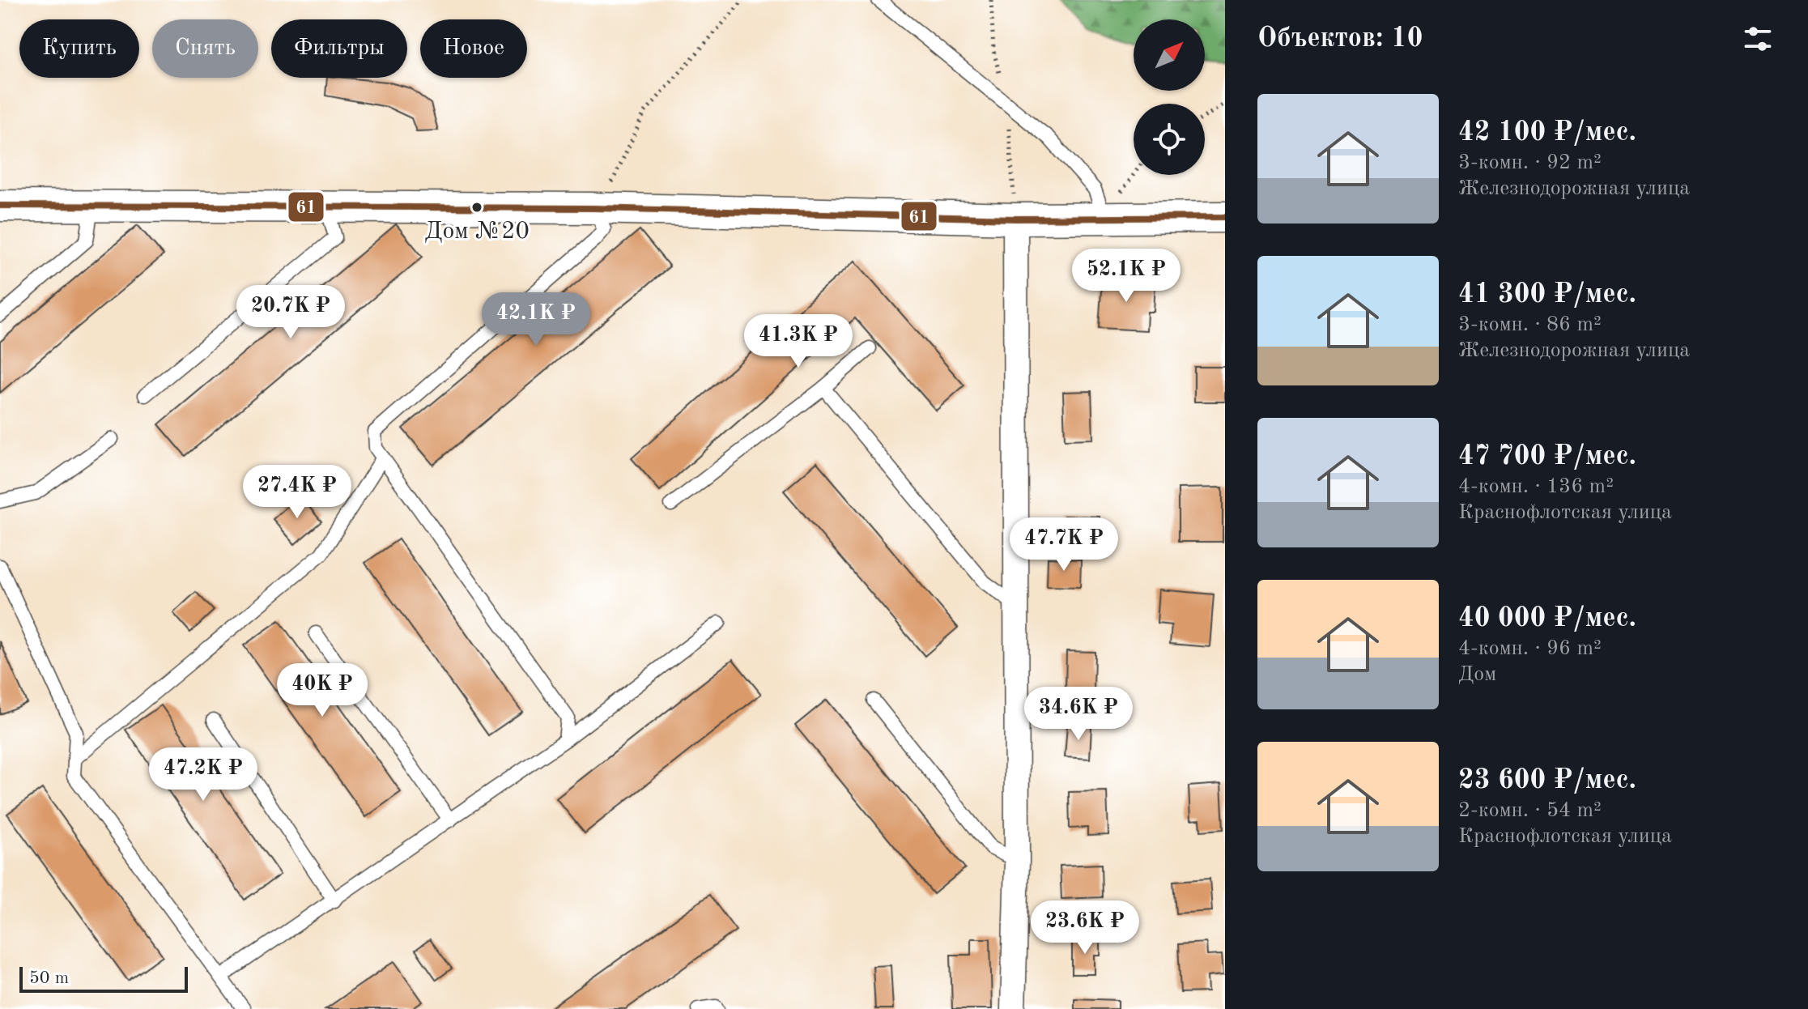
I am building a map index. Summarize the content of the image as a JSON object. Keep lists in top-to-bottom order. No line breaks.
{"places":["Дом №20"],"lines":["transit line 61"],"scale_bar":"50 m","north":"top right","page":{"heading":"Объектов: 10","chip":["Купить","Снять","Фильтры","Новое"],"list":[{"name":"42 100 ₽/мес.","note":"3-комн. · 92 m² · Железнодорожная улица"},{"name":"41 300 ₽/мес.","note":"3-комн. · 86 m² · Железнодорожная улица"},{"name":"47 700 ₽/мес.","note":"4-комн. · 136 m² · Краснофлотская улица"},{"name":"40 000 ₽/мес.","note":"4-комн. · 96 m² · Дом"},{"name":"23 600 ₽/мес.","note":"2-комн. · 54 m² · Краснофлотская улица"}],"price":["52.1K ₽","20.7K ₽","42.1K ₽","41.3K ₽","27.4K ₽","47.7K ₽","40K ₽","34.6K ₽","47.2K ₽","23.6K ₽"],"scale":"50 m"}}
